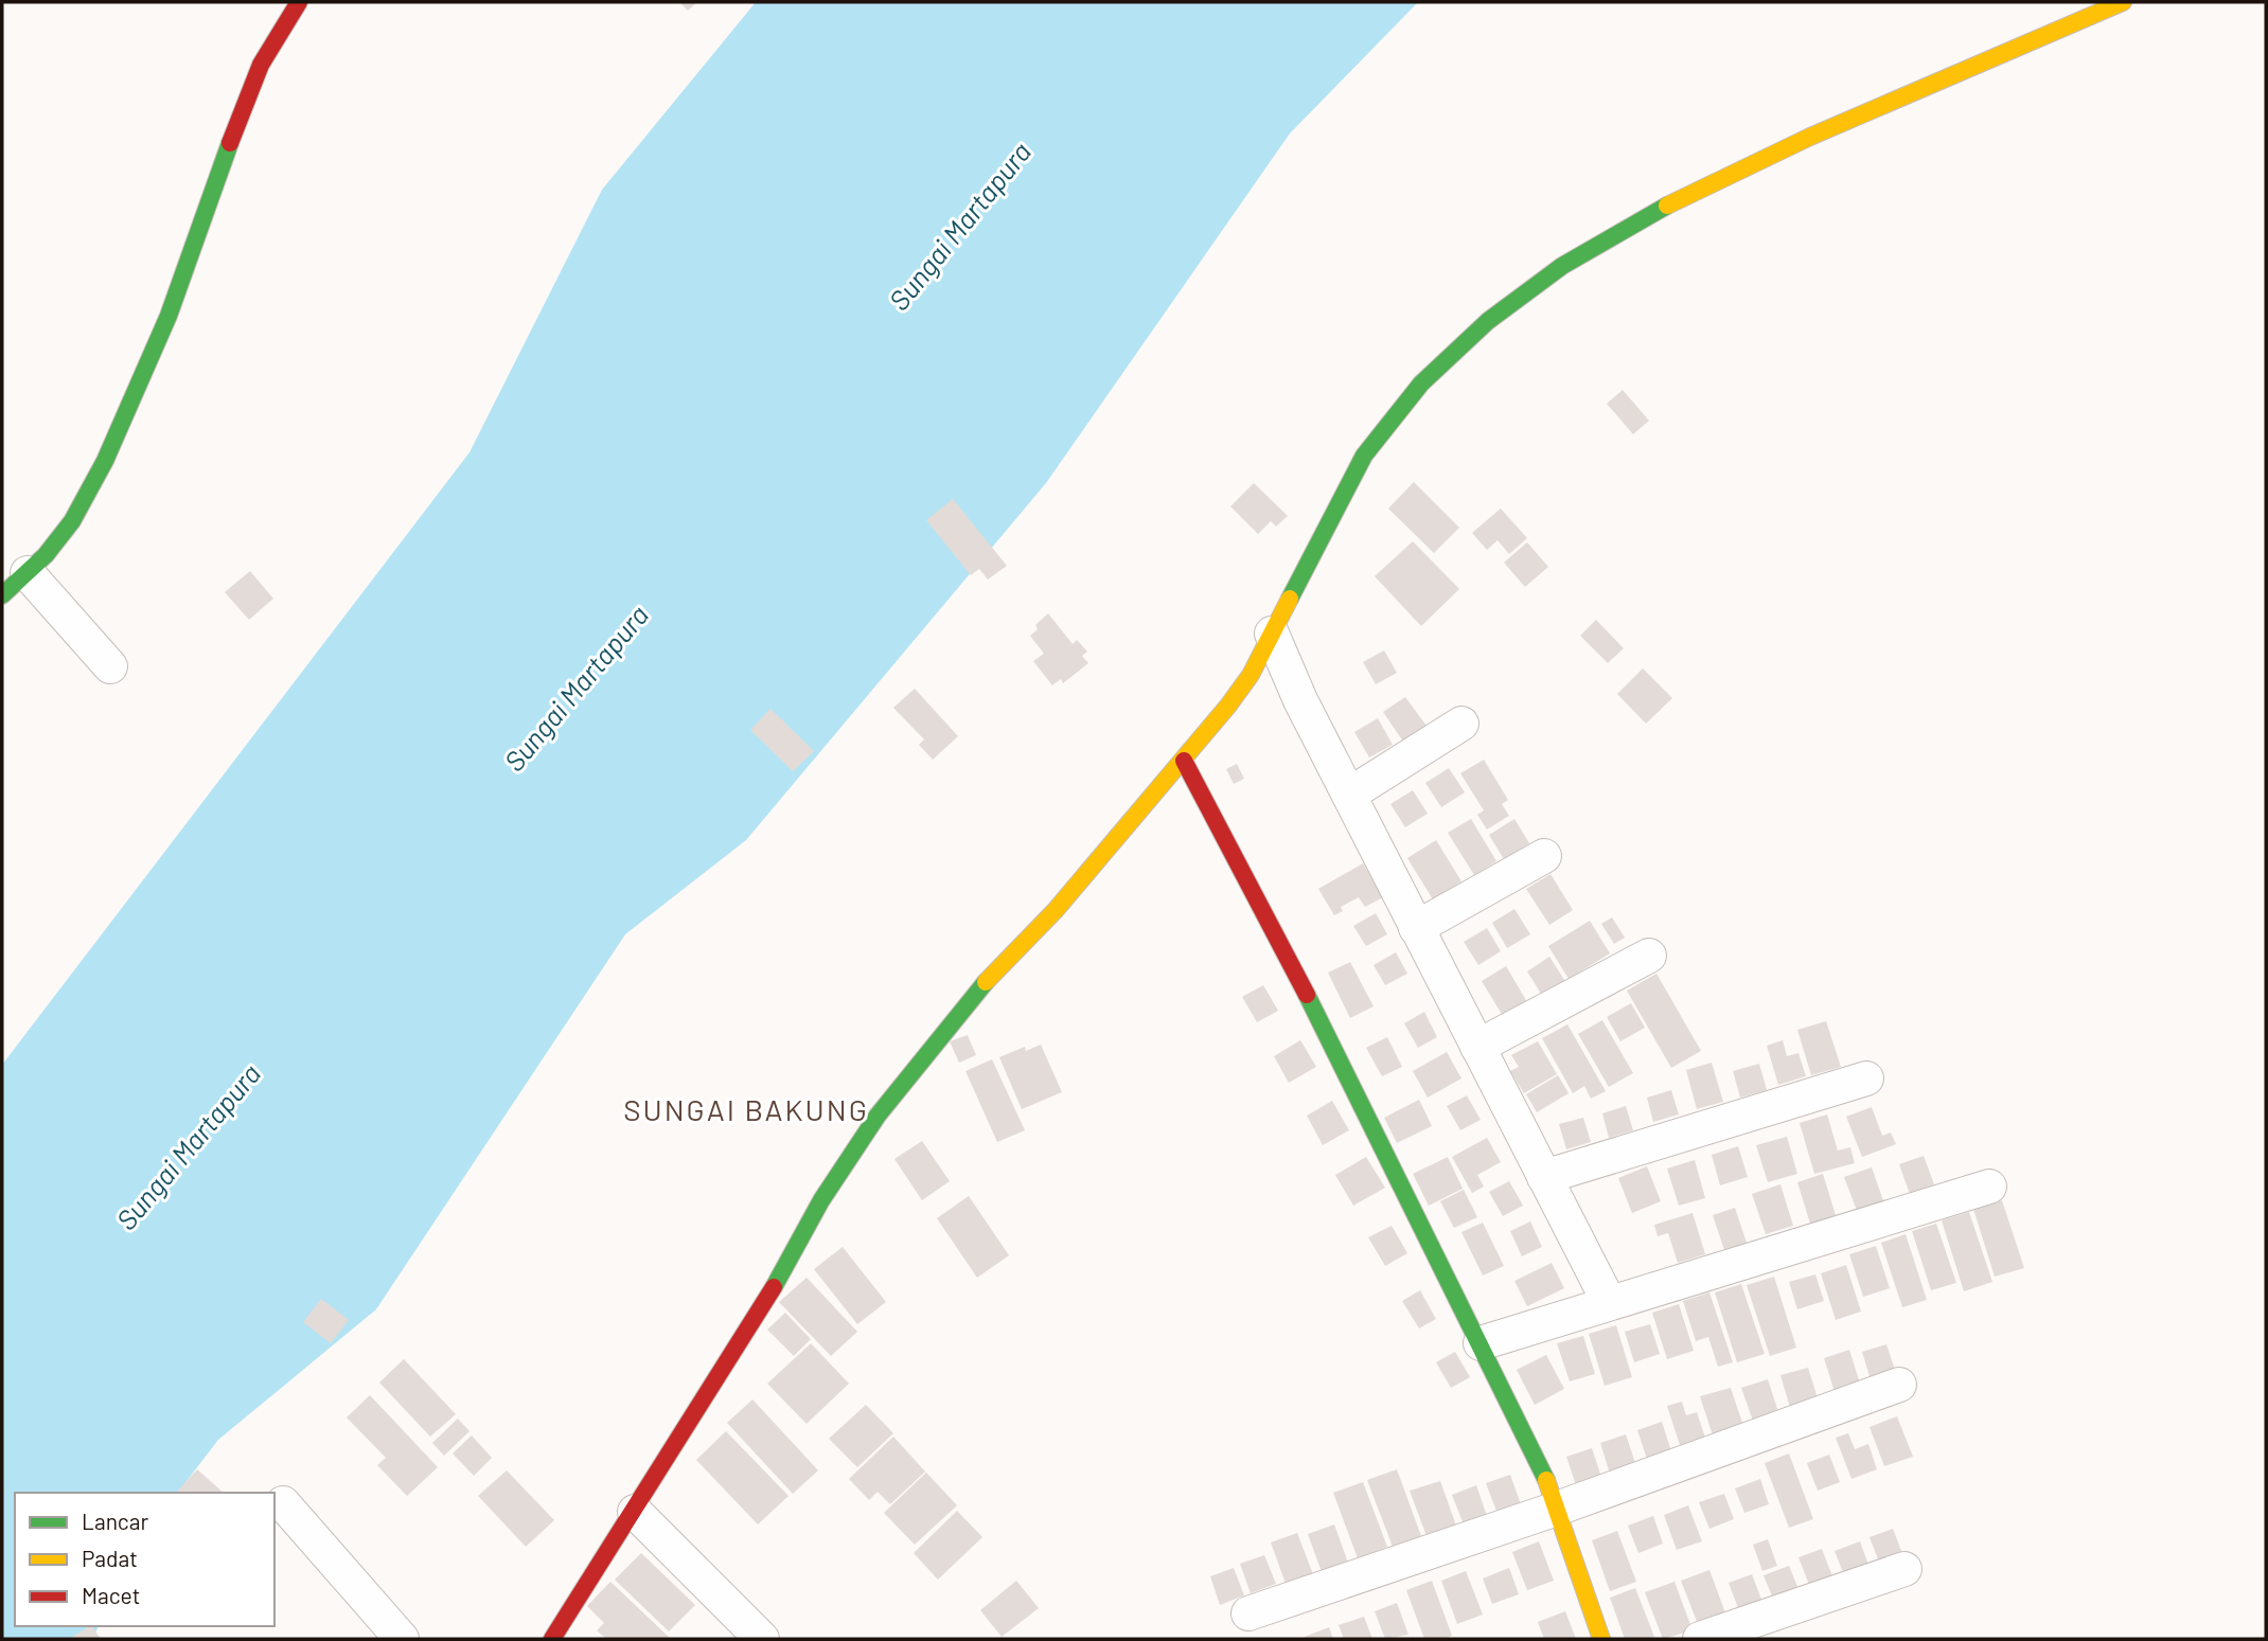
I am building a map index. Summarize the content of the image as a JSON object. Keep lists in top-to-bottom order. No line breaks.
{"districts":["SUNGAI BAKUNG"],"water":["Sungai Martapura"],"legend":["Lancar","Padat","Macet"]}
